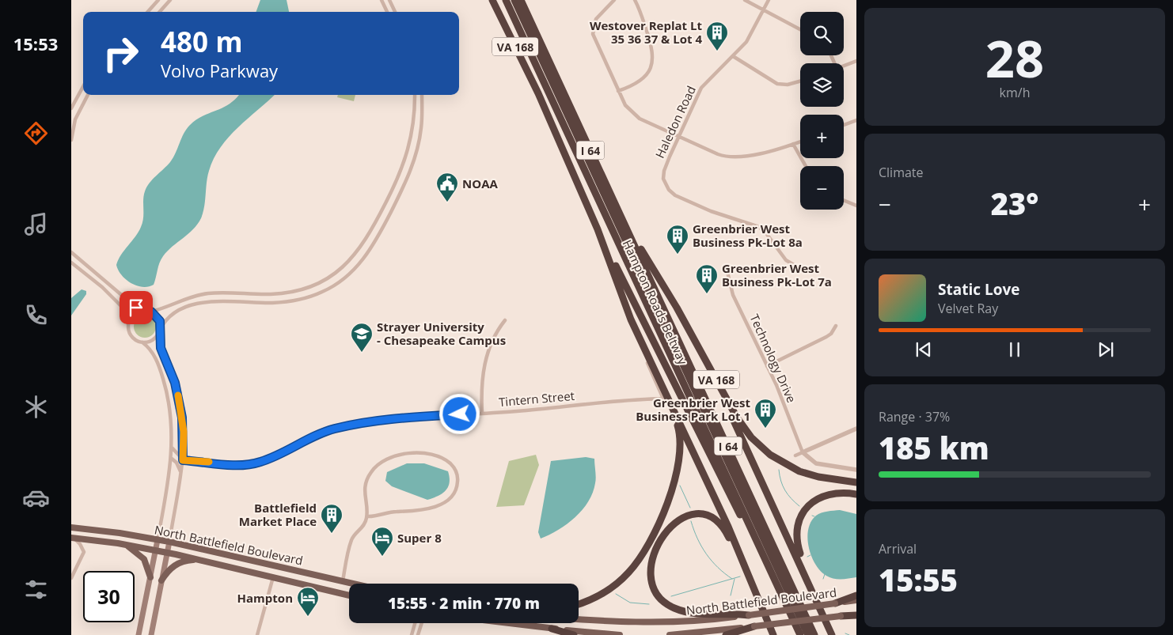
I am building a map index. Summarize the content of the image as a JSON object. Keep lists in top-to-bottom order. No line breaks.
{"streets":{"highway":["VA 168","I 64","Hampton Roads Beltway"],"main road":["North Battlefield Boulevard"],"street":["Haledon Road","Technology Drive","Tintern Street"]},"crossings":[["VA 168","Hampton Roads Beltway"],["VA 168","Tintern Street"]],"places":{"building":["Westover Replat Lt 35 36 37 & Lot 4","Greenbrier West Business Pk-Lot 8a","Greenbrier West Business Pk-Lot 7a","Greenbrier West Business Park Lot 1","Battlefield Market Place"],"public building":["NOAA"],"school or university":["Strayer University - Chesapeake Campus"],"hotel":["Super 8","Hampton"]},"page":{"tabs":"15:53","tile":[["28","km/h"],"Climate",["Range · 37%","185 km"],["Arrival","15:55"]],"map_buttons":["+","−"],"turn":["480 m","Volvo Parkway"],"heat":["−","23°","+"],"song":["Static Love","Velvet Ray"],"limit":"30","trip":"15:55 · 2 min · 770 m"}}
